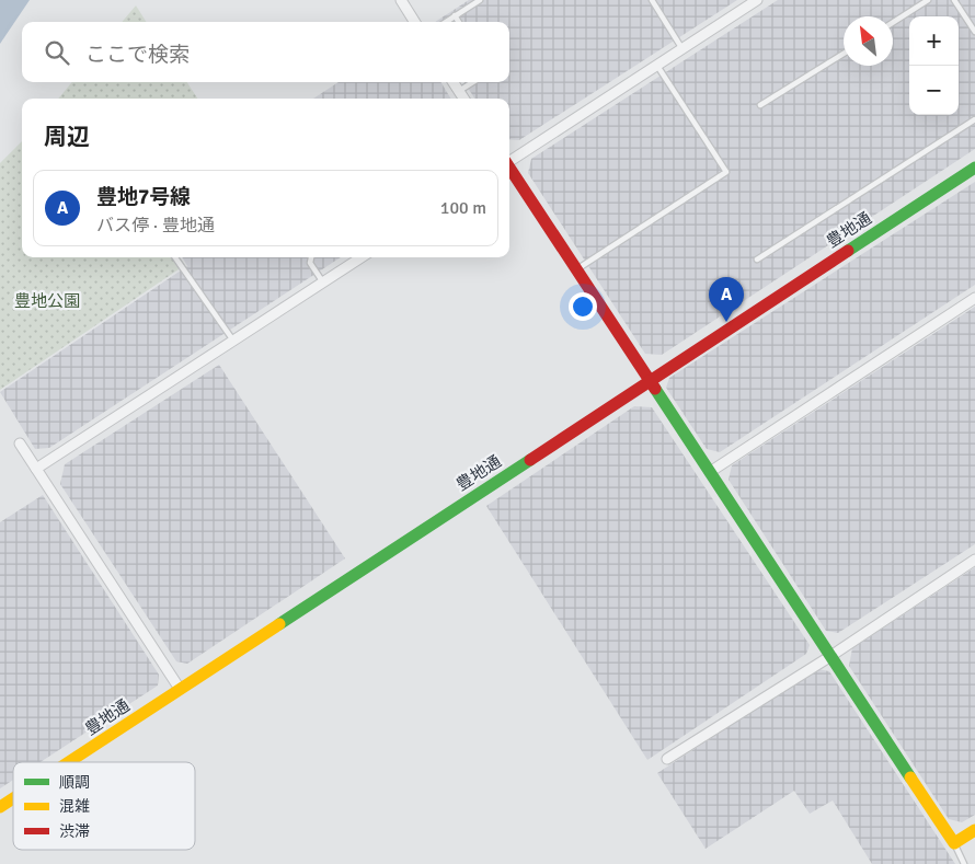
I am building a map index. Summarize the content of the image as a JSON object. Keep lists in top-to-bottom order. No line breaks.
{"streets":{"main road":["豊地通"]},"parks":["豊地公園"],"legend":["順調","混雑","渋滞"],"north":"top left","page":{"map_buttons":["+","−"],"search":"ここで検索","heading":"周辺","list":[{"mark":"A","name":"豊地7号線","note":"バス停 · 豊地通","value":"100 m"}],"pins":"A"}}
